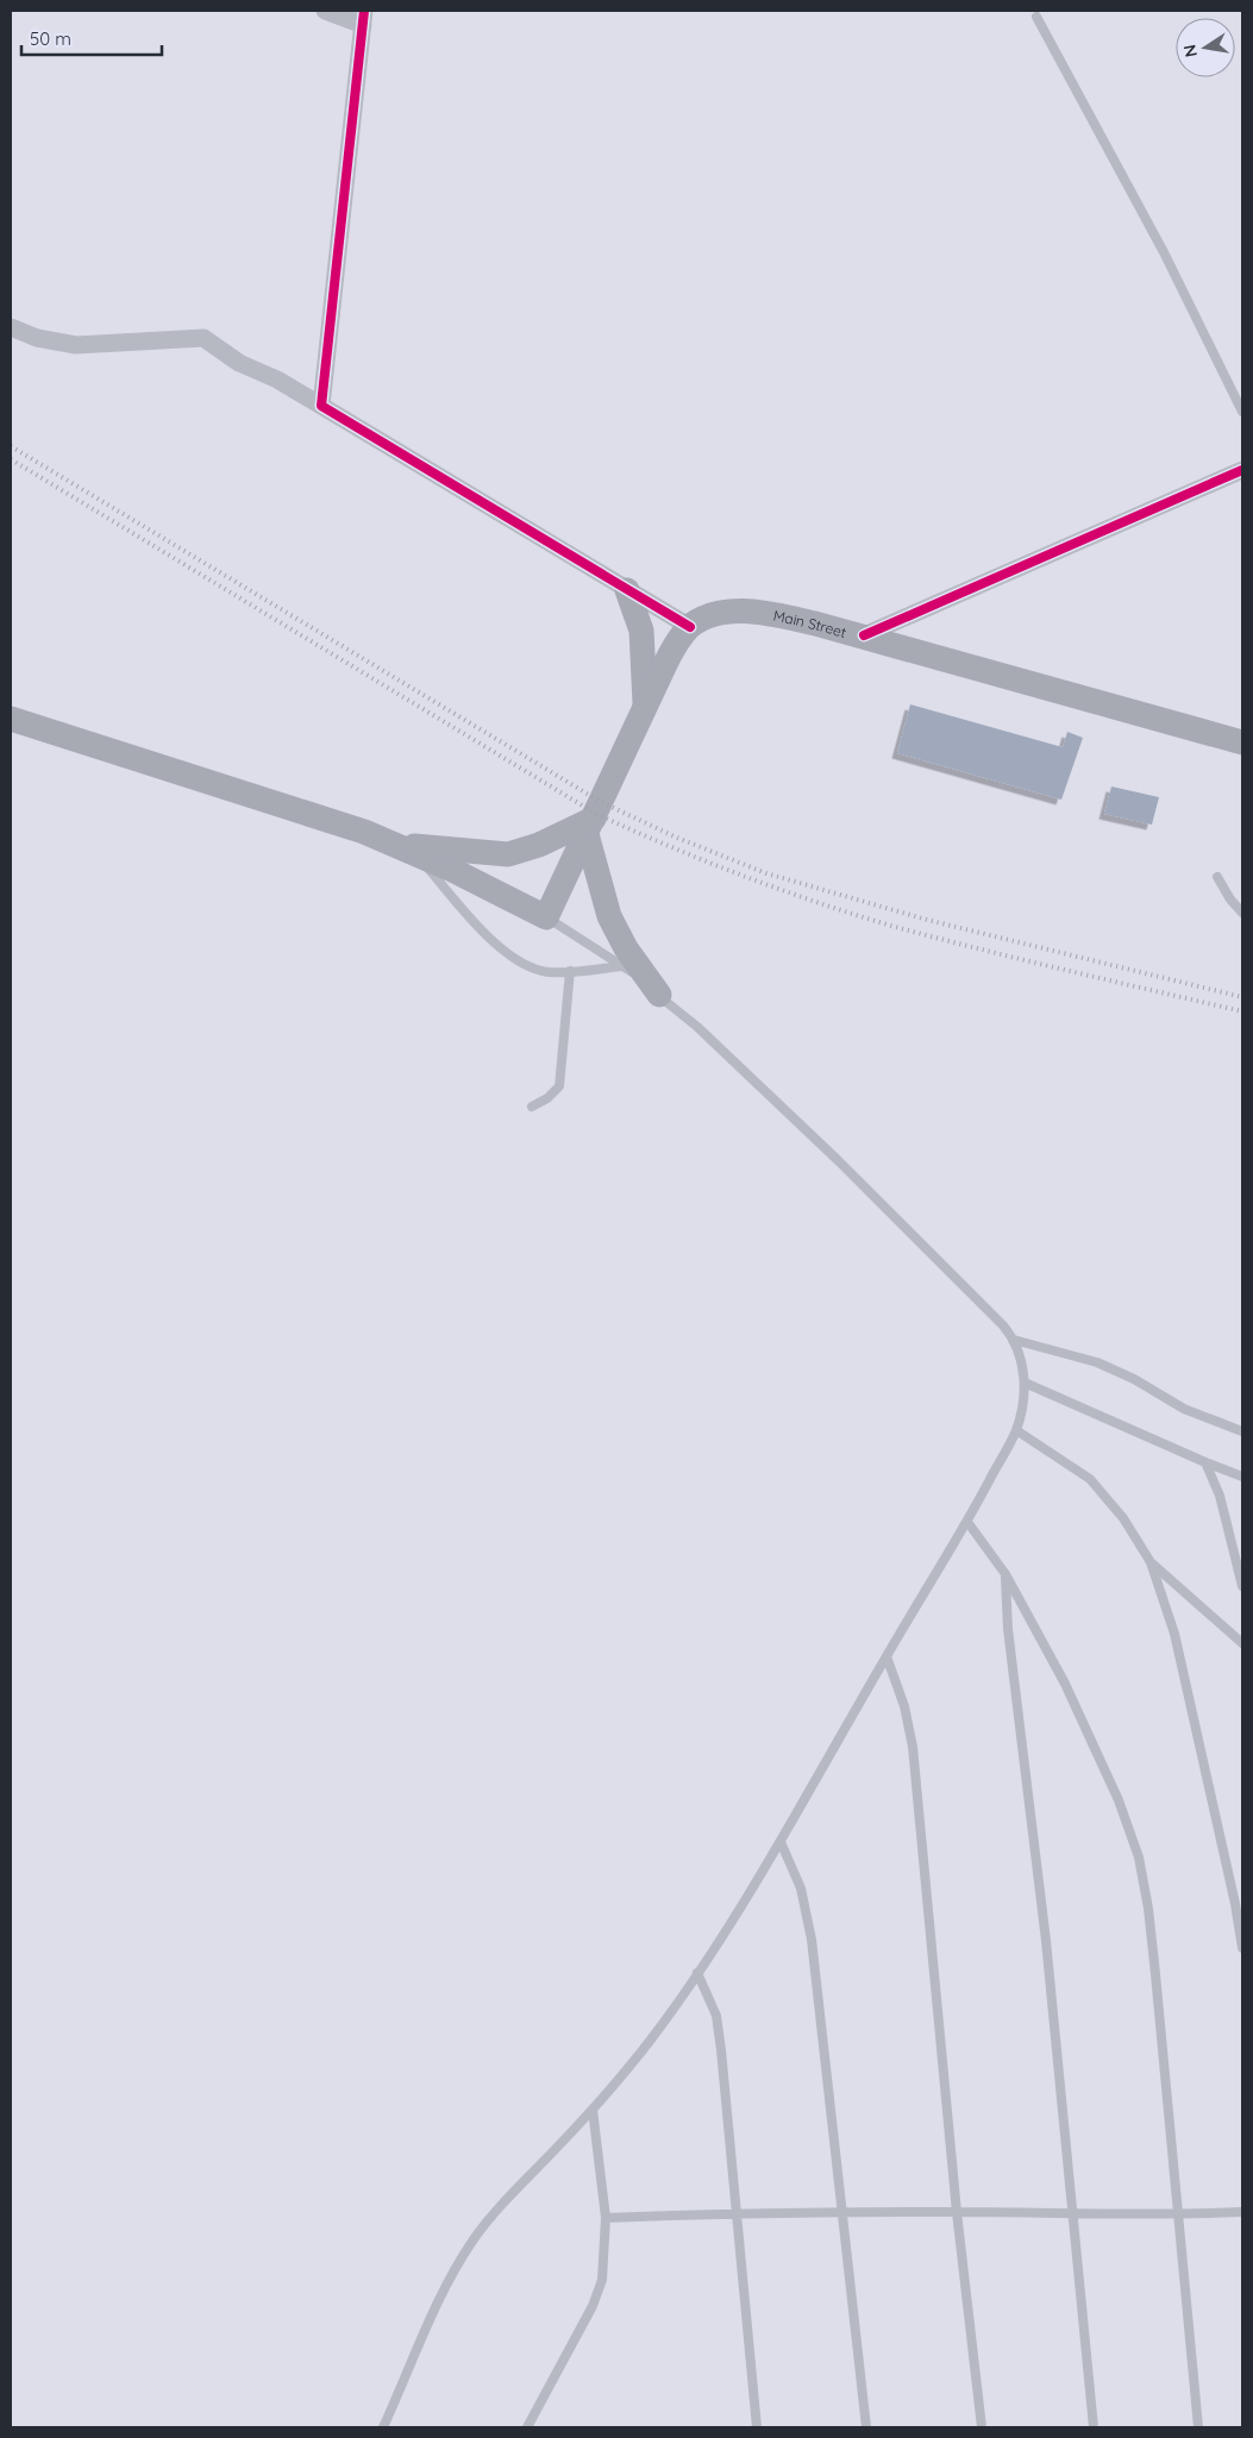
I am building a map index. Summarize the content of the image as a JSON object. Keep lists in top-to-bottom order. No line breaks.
{"streets":{"main road":["Main Street"]},"scale_bar":"50 m","north":"left"}
